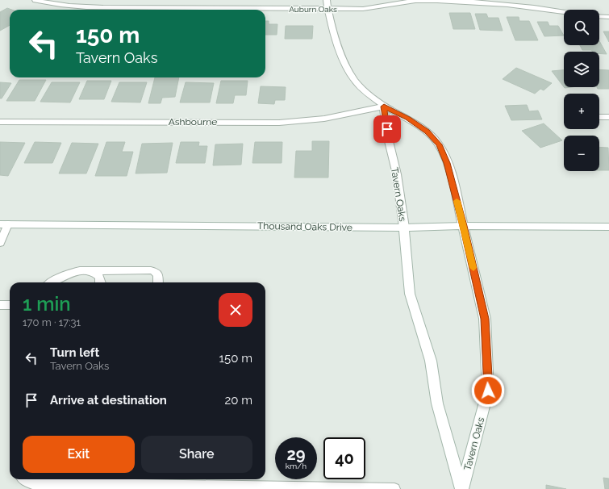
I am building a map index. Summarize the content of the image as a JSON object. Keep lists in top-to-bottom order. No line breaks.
{"streets":{"street":["Auburn Oaks","Ashbourne","Tavern Oaks","Thousand Oaks Drive"]},"crossings":[["Auburn Oaks","Tavern Oaks"],["Ashbourne","Tavern Oaks"],["Tavern Oaks","Thousand Oaks Drive"]],"page":{"map_buttons":["+","−"],"turn":["150 m","Tavern Oaks"],"heading":["1 min","170 m · 17:31"],"list":[{"name":"Turn left","note":"Tavern Oaks","value":"150 m"},{"name":"Arrive at destination","value":"20 m"}],"buttons":["Exit","Share"],"speed":"29 km/h","limit":"40"}}
